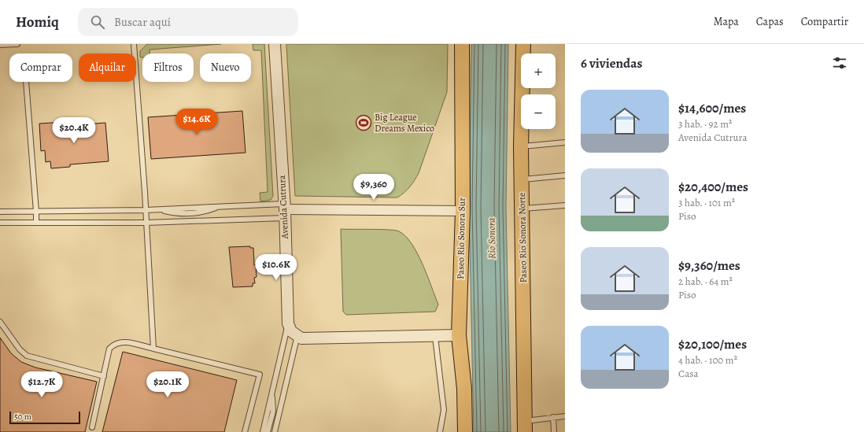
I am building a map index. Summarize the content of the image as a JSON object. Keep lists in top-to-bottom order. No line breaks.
{"streets":{"main road":["Paseo Rio Sonora Norte","Paseo Rio Sonora Sur"],"street":["Avenida Cutrura"]},"water":["Rio Sonora"],"places":{"sports":["Big League Dreams Mexico"]},"scale_bar":"50 m","page":{"header":"Homiq","search":"Buscar aquí","nav":["Mapa","Capas","Compartir"],"heading":"6 viviendas","map_buttons":["+","−"],"chip":["Comprar","Alquilar","Filtros","Nuevo"],"list":[{"name":"$14,600/mes","note":"3 hab. · 92 m² · Avenida Cutrura"},{"name":"$20,400/mes","note":"3 hab. · 101 m² · Piso"},{"name":"$9,360/mes","note":"2 hab. · 64 m² · Piso"},{"name":"$20,100/mes","note":"4 hab. · 100 m² · Casa"}],"price":["$14.6K","$20.4K","$9,360","$10.6K","$12.7K","$20.1K"],"scale":"50 m"}}
